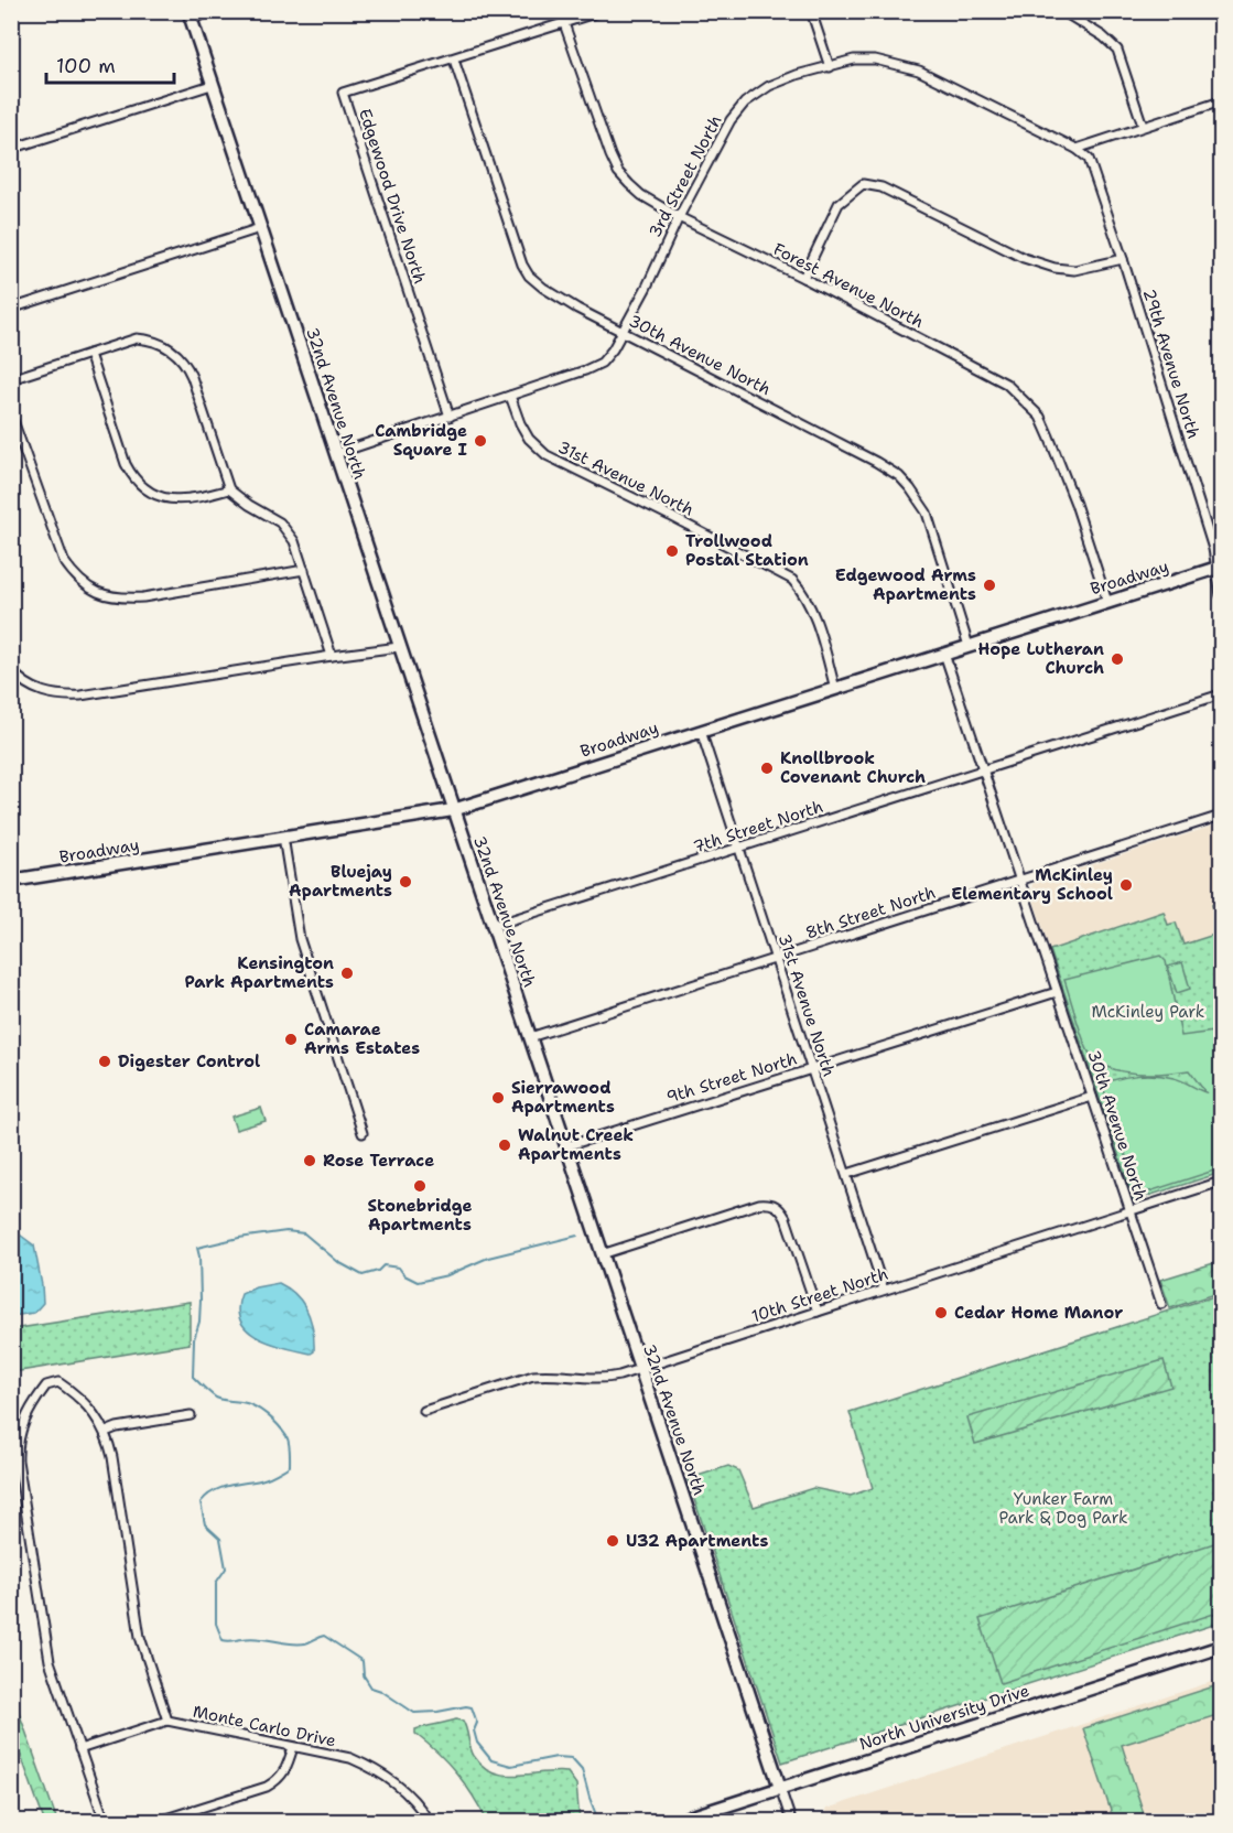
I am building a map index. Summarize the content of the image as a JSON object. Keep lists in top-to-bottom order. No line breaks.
{"streets":{"street":["3rd Street North","Edgewood Drive North","Forest Avenue North","30th Avenue North","29th Avenue North","32nd Avenue North","31st Avenue North","Broadway","7th Street North","8th Street North","9th Street North","10th Street North","North University Drive","Monte Carlo Drive"]},"crossings":[["3rd Street North","Edgewood Drive North"],["3rd Street North","Forest Avenue North"],["3rd Street North","30th Avenue North"],["3rd Street North","29th Avenue North"],["3rd Street North","32nd Avenue North"],["3rd Street North","31st Avenue North"],["Edgewood Drive North","Forest Avenue North"],["Edgewood Drive North","30th Avenue North"],["Forest Avenue North","Broadway"],["30th Avenue North","Broadway"],["30th Avenue North","7th Street North"],["30th Avenue North","8th Street North"],["30th Avenue North","9th Street North"],["30th Avenue North","10th Street North"],["29th Avenue North","Broadway"],["32nd Avenue North","Broadway"],["32nd Avenue North","7th Street North"],["32nd Avenue North","8th Street North"],["32nd Avenue North","9th Street North"],["32nd Avenue North","10th Street North"],["32nd Avenue North","North University Drive"],["31st Avenue North","Broadway"],["31st Avenue North","7th Street North"],["31st Avenue North","8th Street North"],["31st Avenue North","9th Street North"],["31st Avenue North","10th Street North"]],"parks":["McKinley Park","Yunker Farm Park & Dog Park"],"places":["Cambridge Square I","Trollwood Postal Station","Edgewood Arms Apartments","Hope Lutheran Church","Knollbrook Covenant Church","Bluejay Apartments","McKinley Elementary School","Kensington Park Apartments","Camarae Arms Estates","Digester Control","Sierrawood Apartments","Walnut Creek Apartments","Rose Terrace","Stonebridge Apartments","Cedar Home Manor","U32 Apartments"],"scale_bar":"100 m"}
